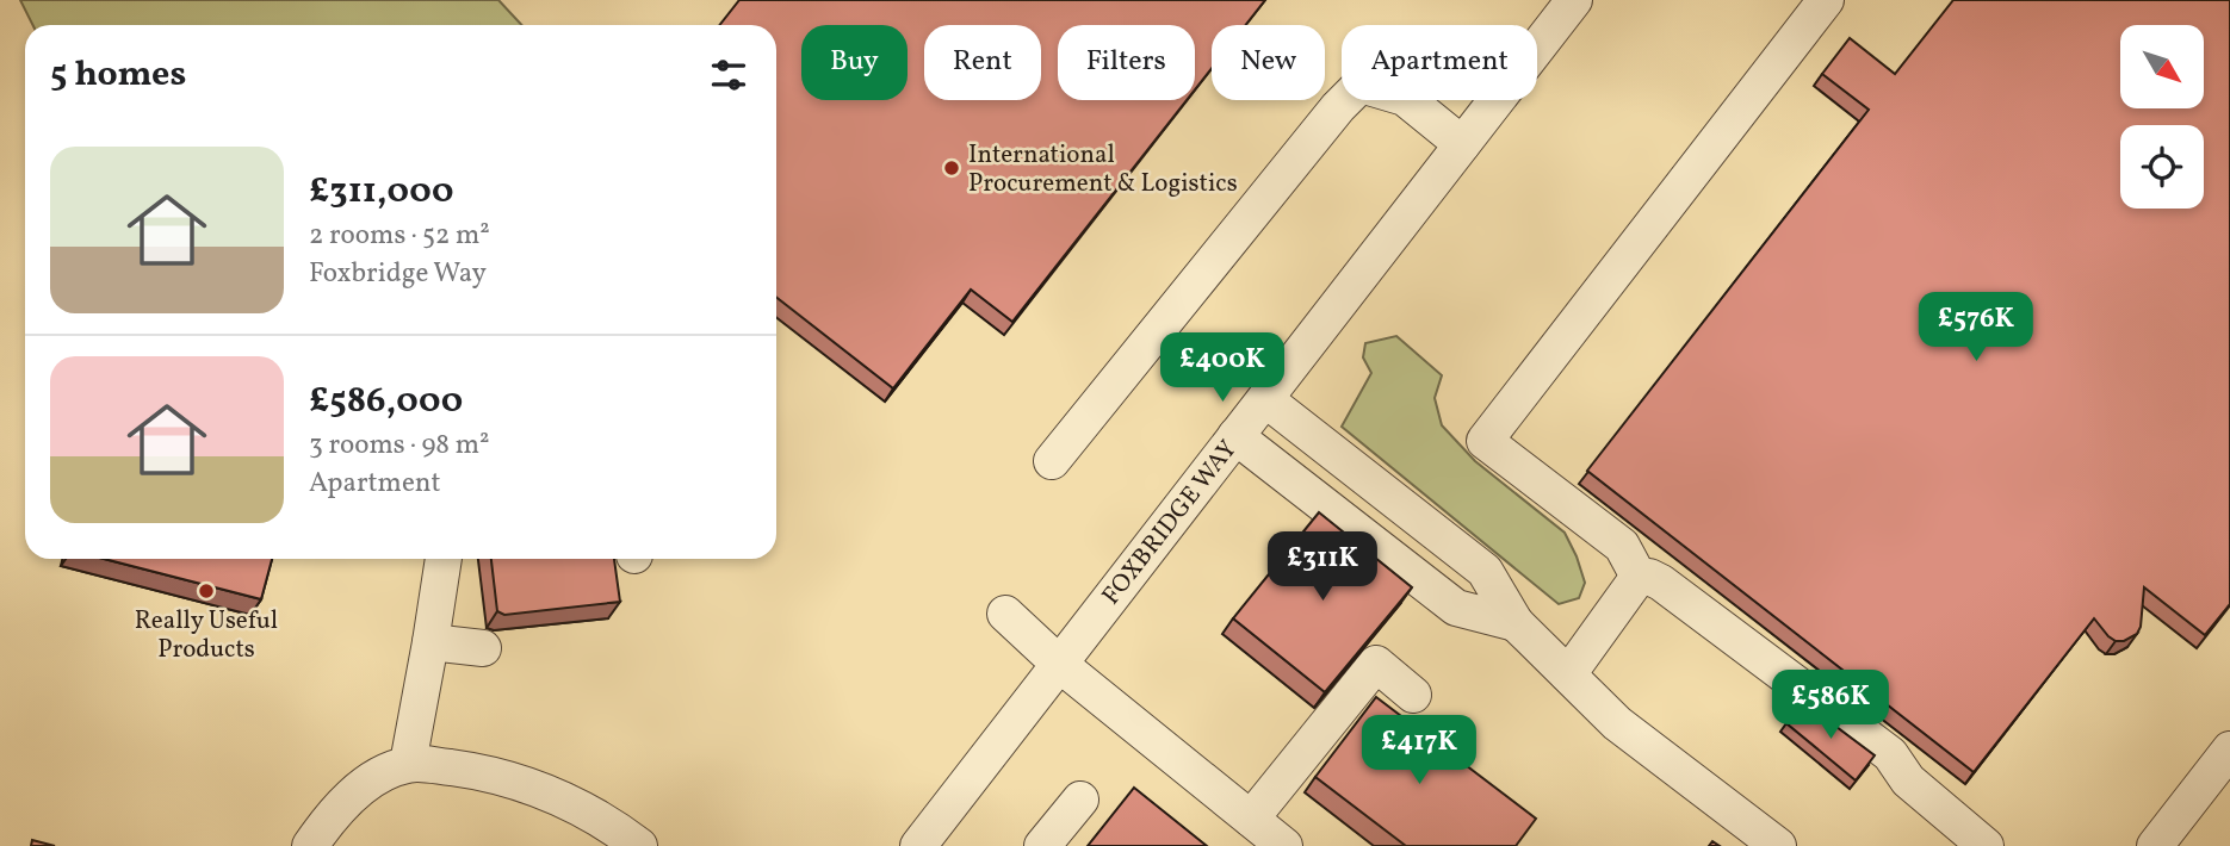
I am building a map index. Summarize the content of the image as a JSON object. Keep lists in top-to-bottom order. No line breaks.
{"streets":{"street":["FOXBRIDGE WAY"]},"places":["International Procurement & Logistics","Really Useful Products"],"north":"bottom right","page":{"chip":["Buy","Rent","Filters","New","Apartment"],"heading":"5 homes","list":[{"name":"£311,000","note":"2 rooms · 52 m² · Foxbridge Way"},{"name":"£586,000","note":"3 rooms · 98 m² · Apartment"}],"price":["£576K","£400K","£311K","£586K","£417K"]}}
